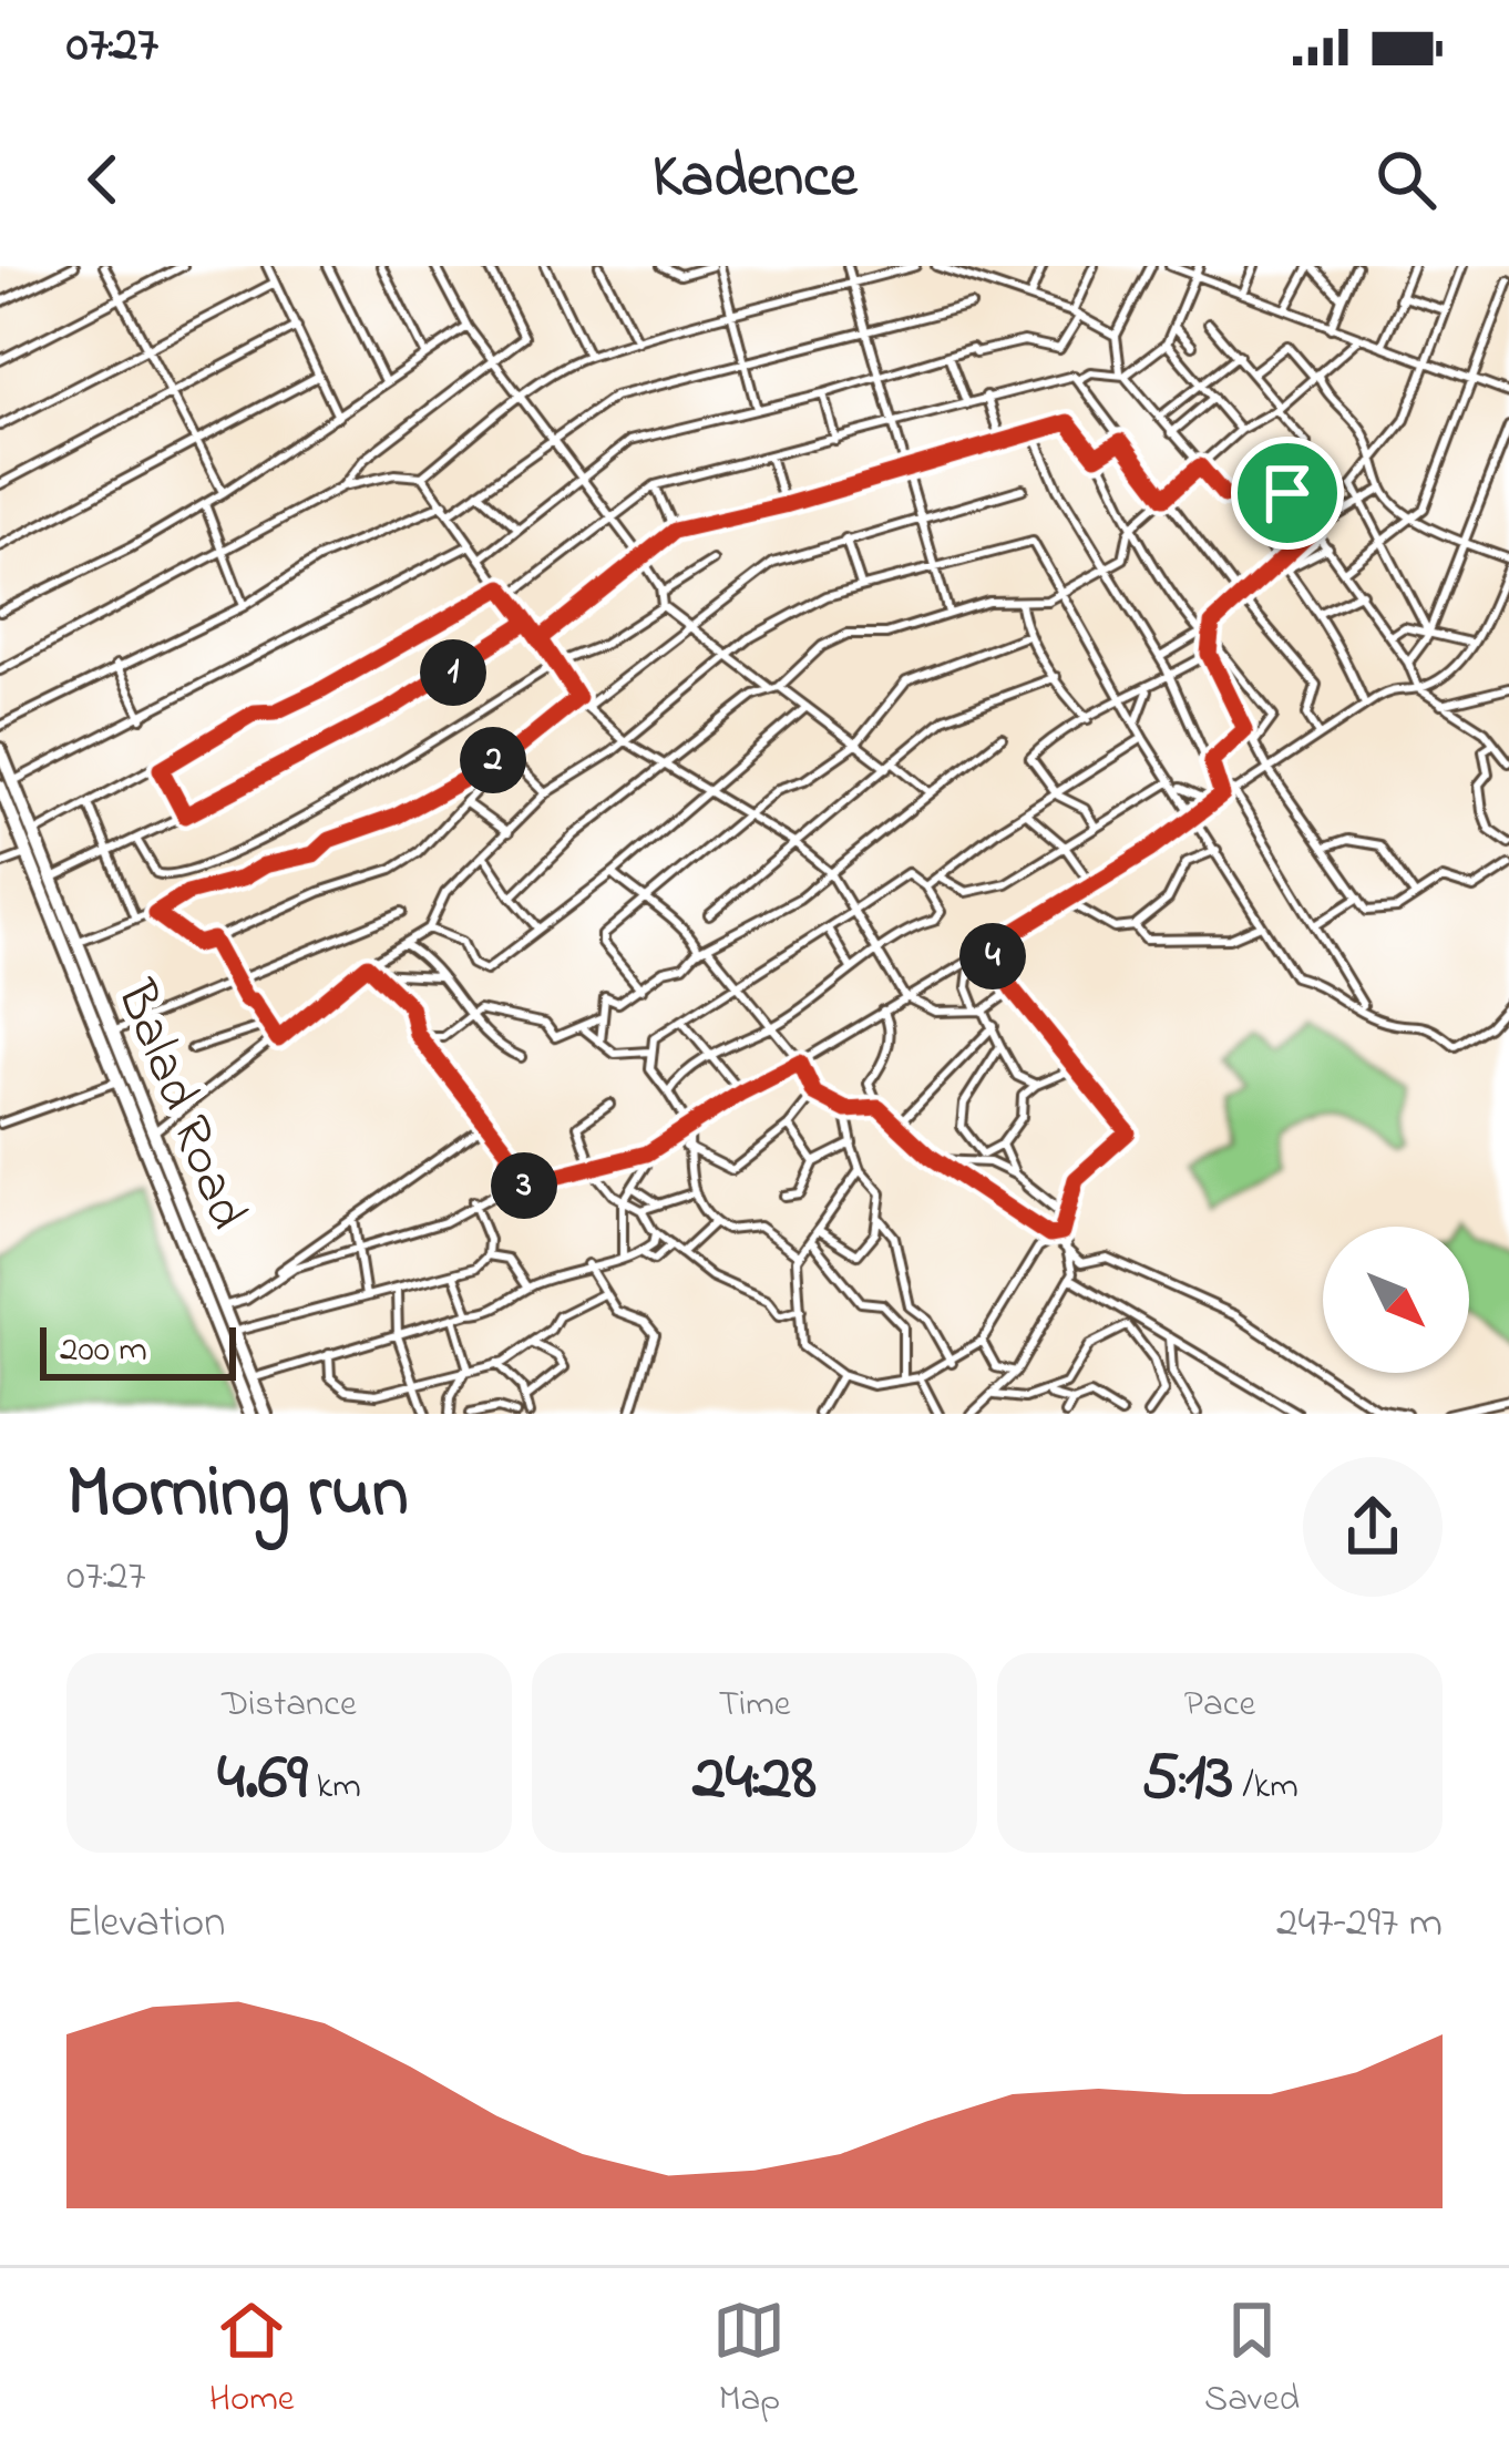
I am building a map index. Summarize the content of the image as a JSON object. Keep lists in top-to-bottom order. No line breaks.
{"streets":{"highway":["Balad Road"]},"scale_bar":"200 m","north":"bottom right","page":{"status":"07:27","header":"Kadence","pins":["1","2","4","3"],"scale":"200 m","heading":["Morning run","07:27"],"stats":[["Distance","4.69 km"],["Time","24:28"],["Pace","5:13 /km"]],"chart":["Elevation","247–297 m"],"tabs":["Home","Map","Saved"]}}
